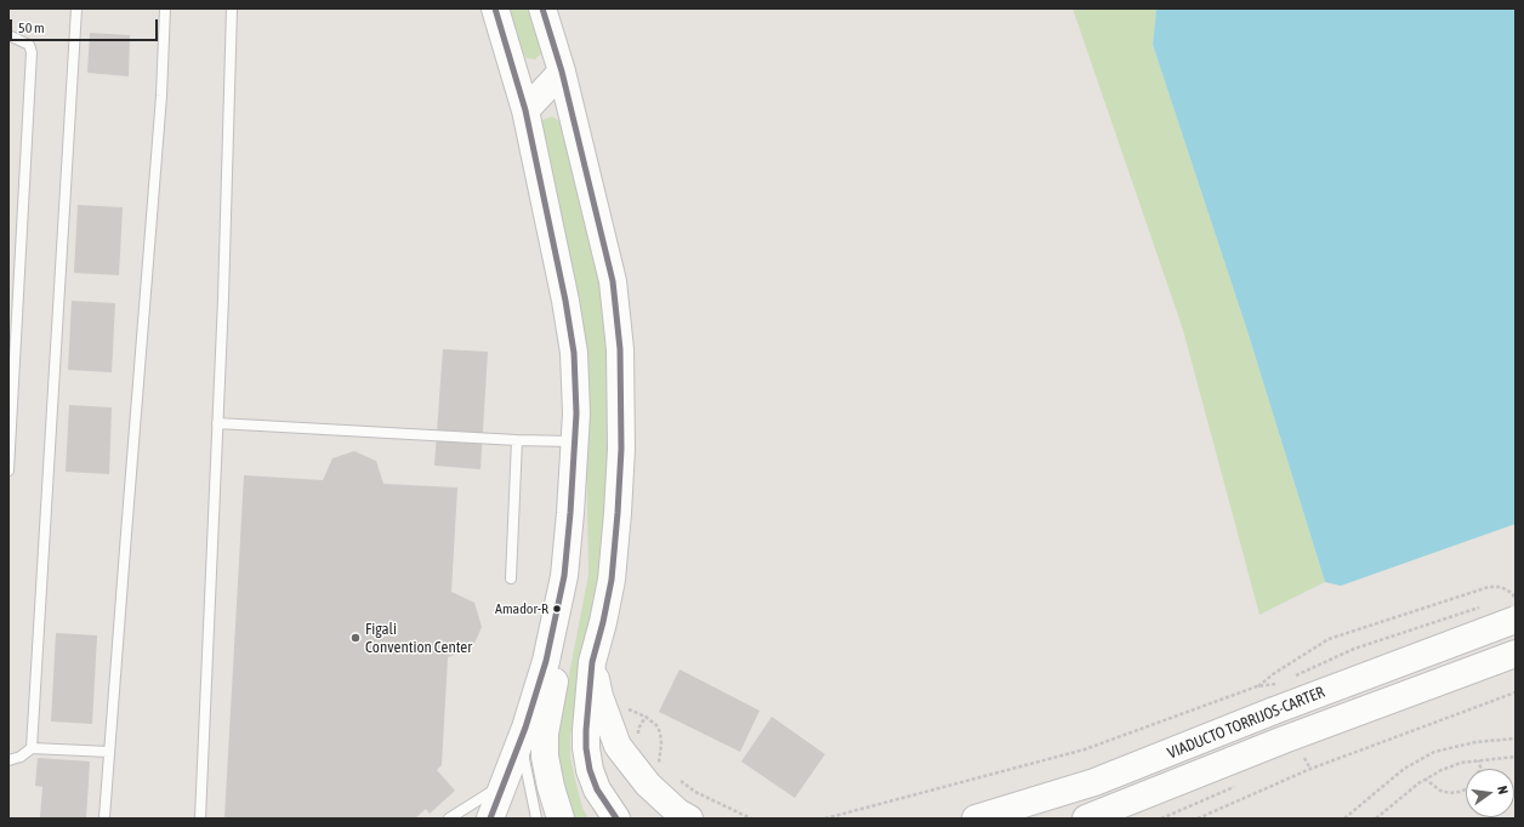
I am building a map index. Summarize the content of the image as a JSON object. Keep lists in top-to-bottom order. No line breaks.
{"streets":{"main road":["VIADUCTO TORRIJOS-CARTER"]},"places":["Amador-R","Figali Convention Center"],"scale_bar":"50 m","north":"right"}
